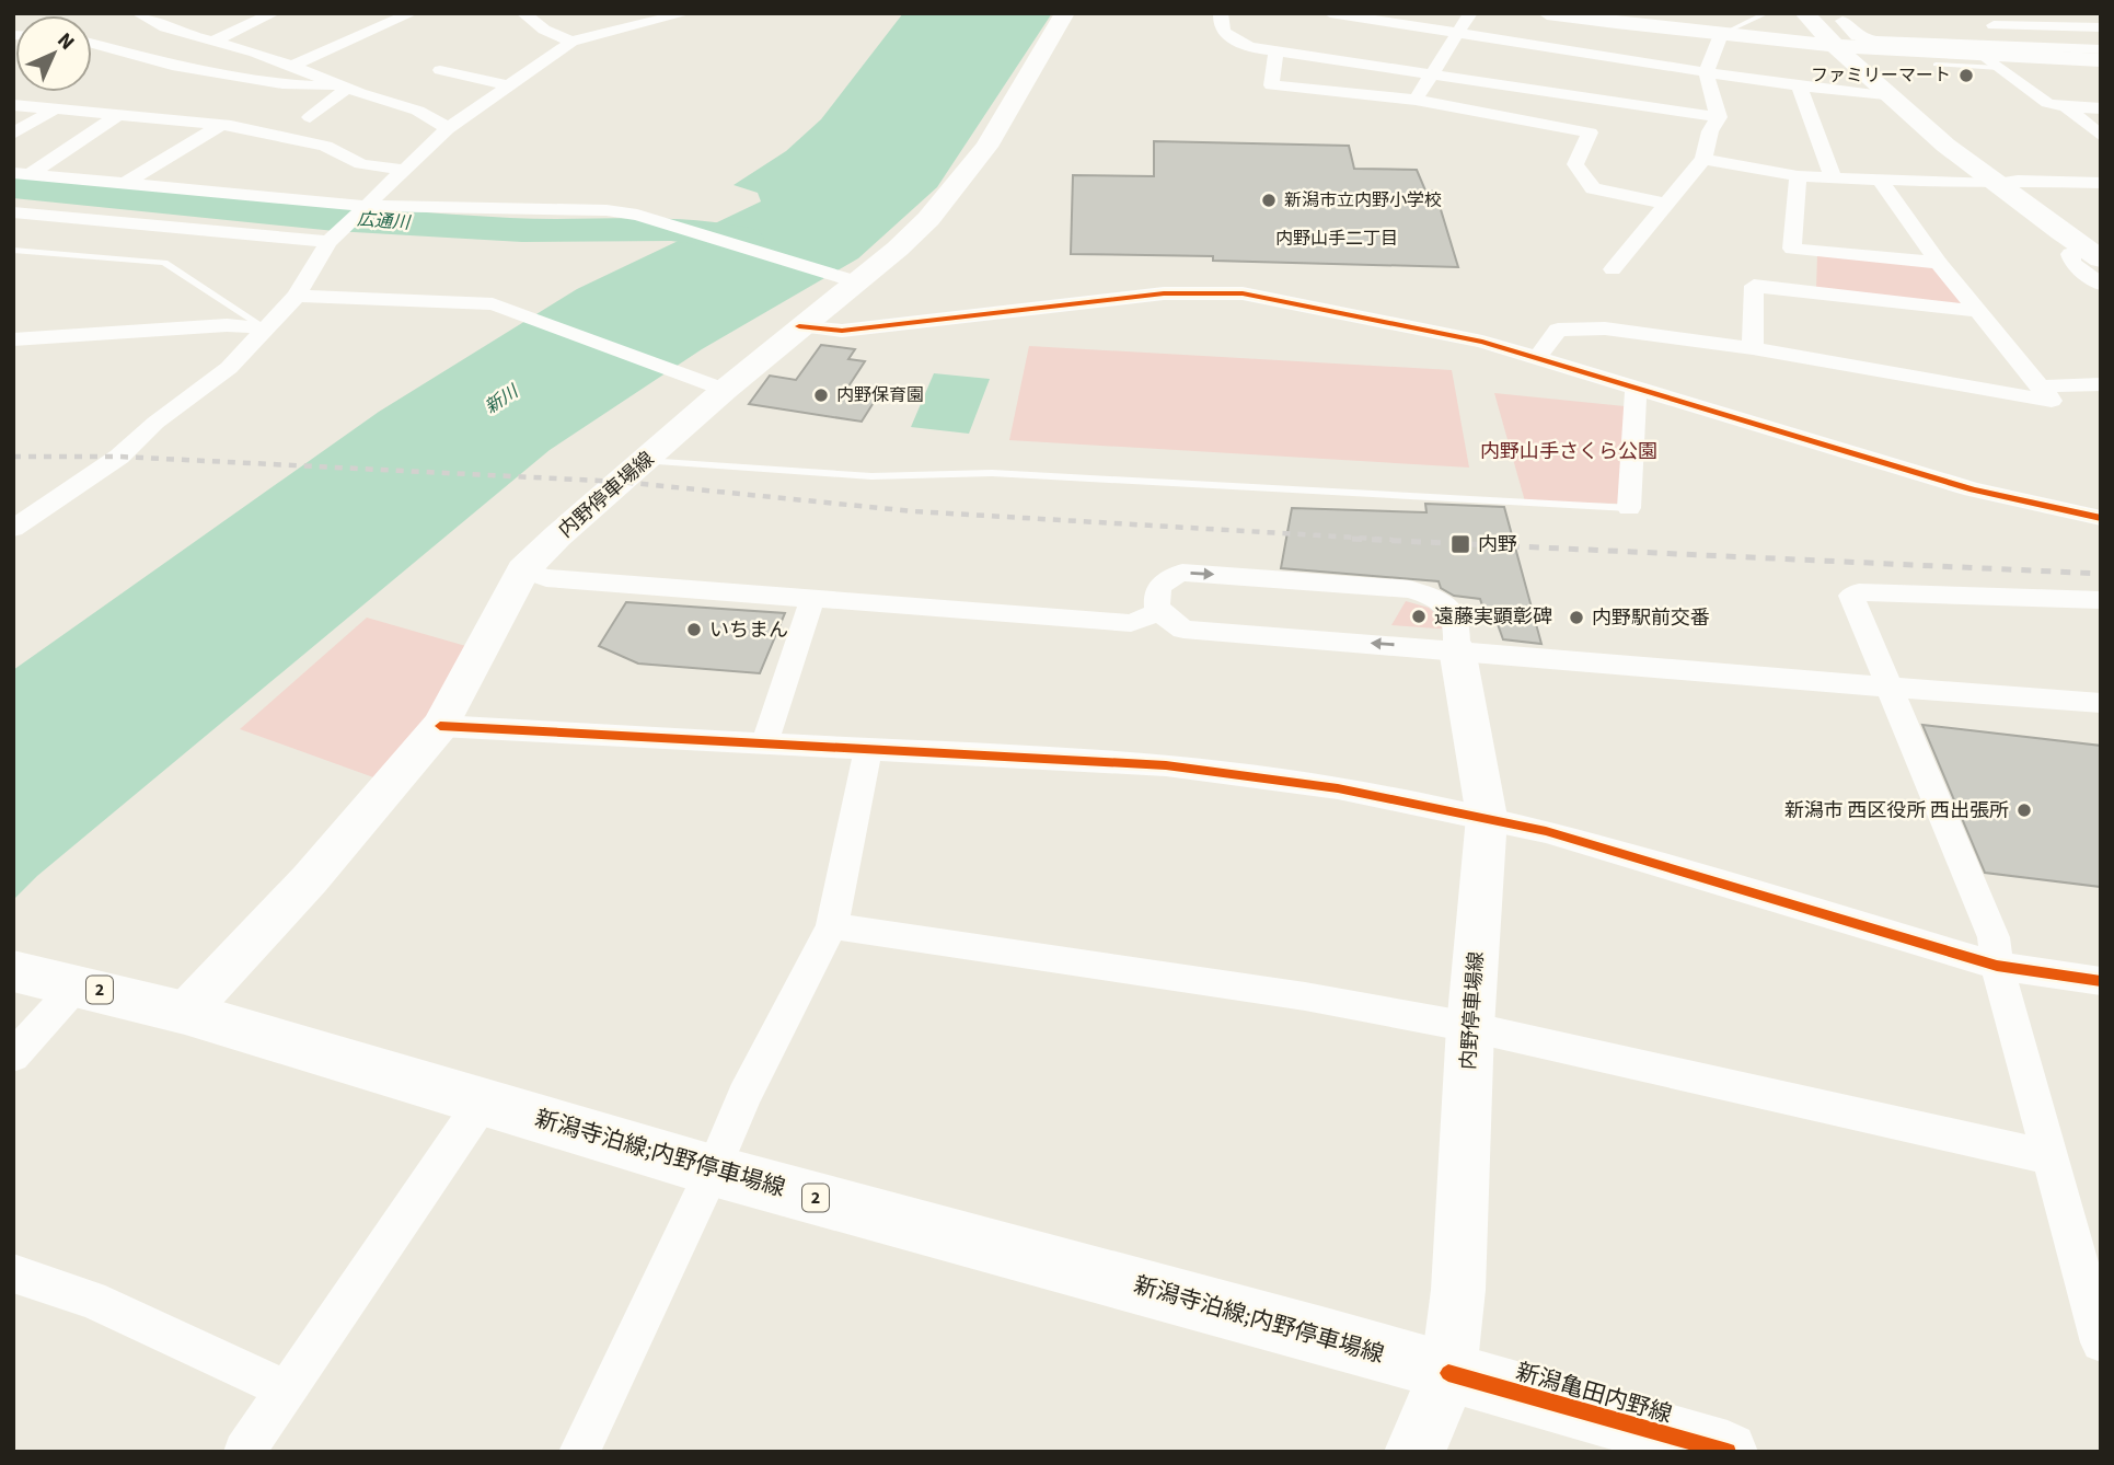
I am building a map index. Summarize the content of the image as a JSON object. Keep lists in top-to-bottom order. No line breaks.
{"streets":{"main road":["内野停車場線","2","新潟寺泊線;内野停車場線","新潟亀田内野線"]},"crossings":[["内野停車場線","2"],["内野停車場線","新潟寺泊線;内野停車場線"],["内野停車場線","新潟亀田内野線"],["2","新潟寺泊線;内野停車場線"],["新潟寺泊線;内野停車場線","新潟亀田内野線"]],"districts":["内野山手二丁目"],"water":["広通川","新川"],"parks":["内野山手さくら公園"],"places":{"other":["ファミリーマート","新潟市立内野小学校","内野保育園","遠藤実顕彰碑","内野駅前交番","いちまん","新潟市 西区役所 西出張所"],"transit":["内野"]},"north":"top right"}
